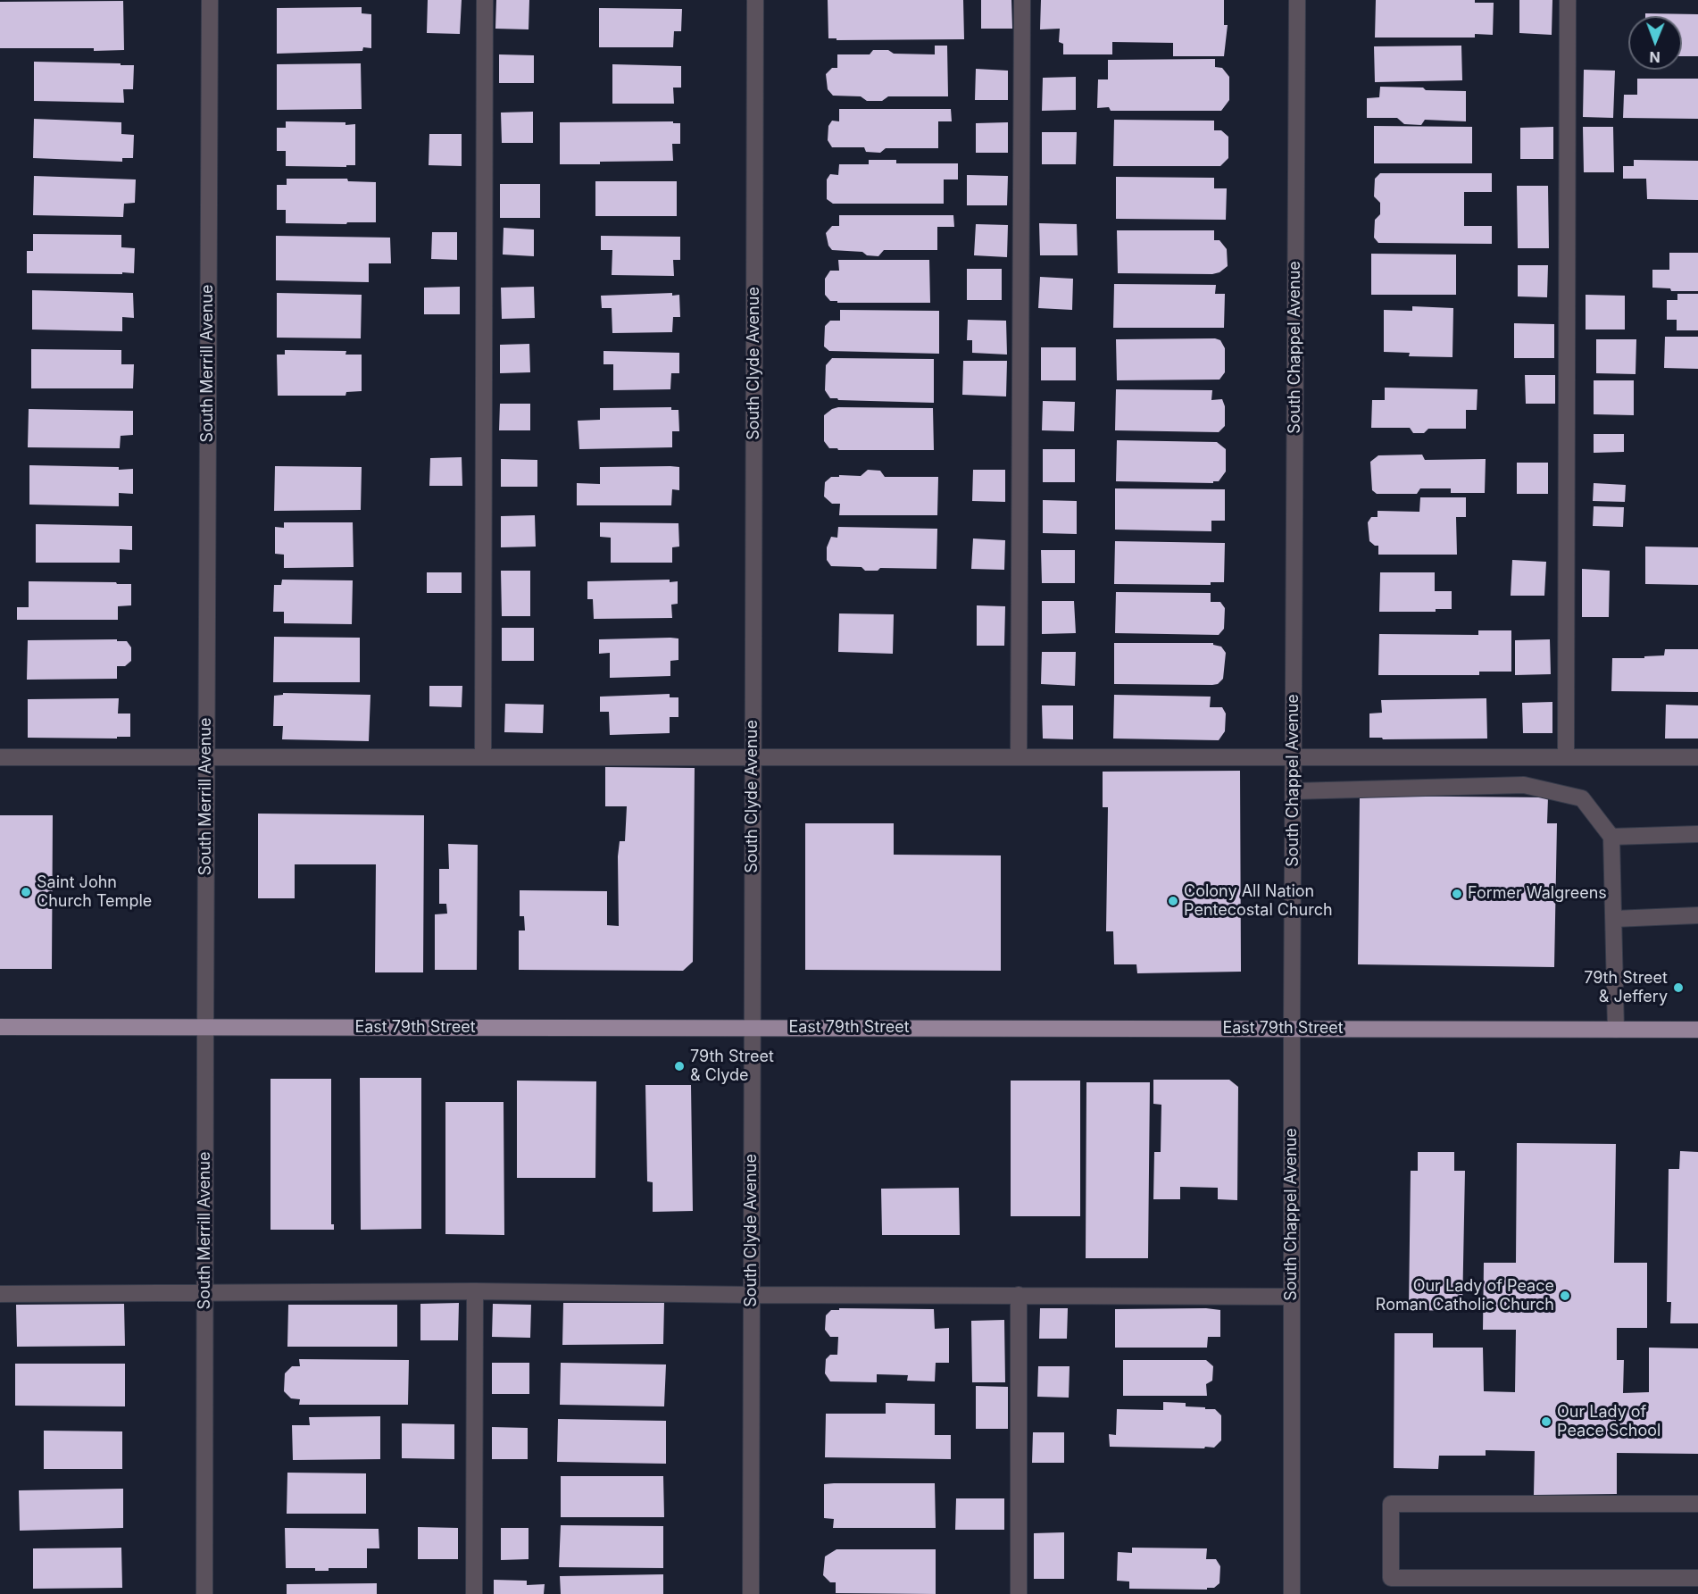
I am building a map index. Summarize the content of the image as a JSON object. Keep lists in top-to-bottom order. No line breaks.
{"streets":{"main road":["East 79th Street"],"street":["South Chappel Avenue","South Merrill Avenue","South Clyde Avenue"]},"crossings":[["South Chappel Avenue","East 79th Street"],["South Merrill Avenue","East 79th Street"],["South Clyde Avenue","East 79th Street"]],"places":["Saint John Church Temple","Former Walgreens","Colony All Nation Pentecostal Church","79th Street & Jeffery","79th Street & Clyde","Our Lady of Peace Roman Catholic Church","Our Lady of Peace School"],"north":"bottom"}
